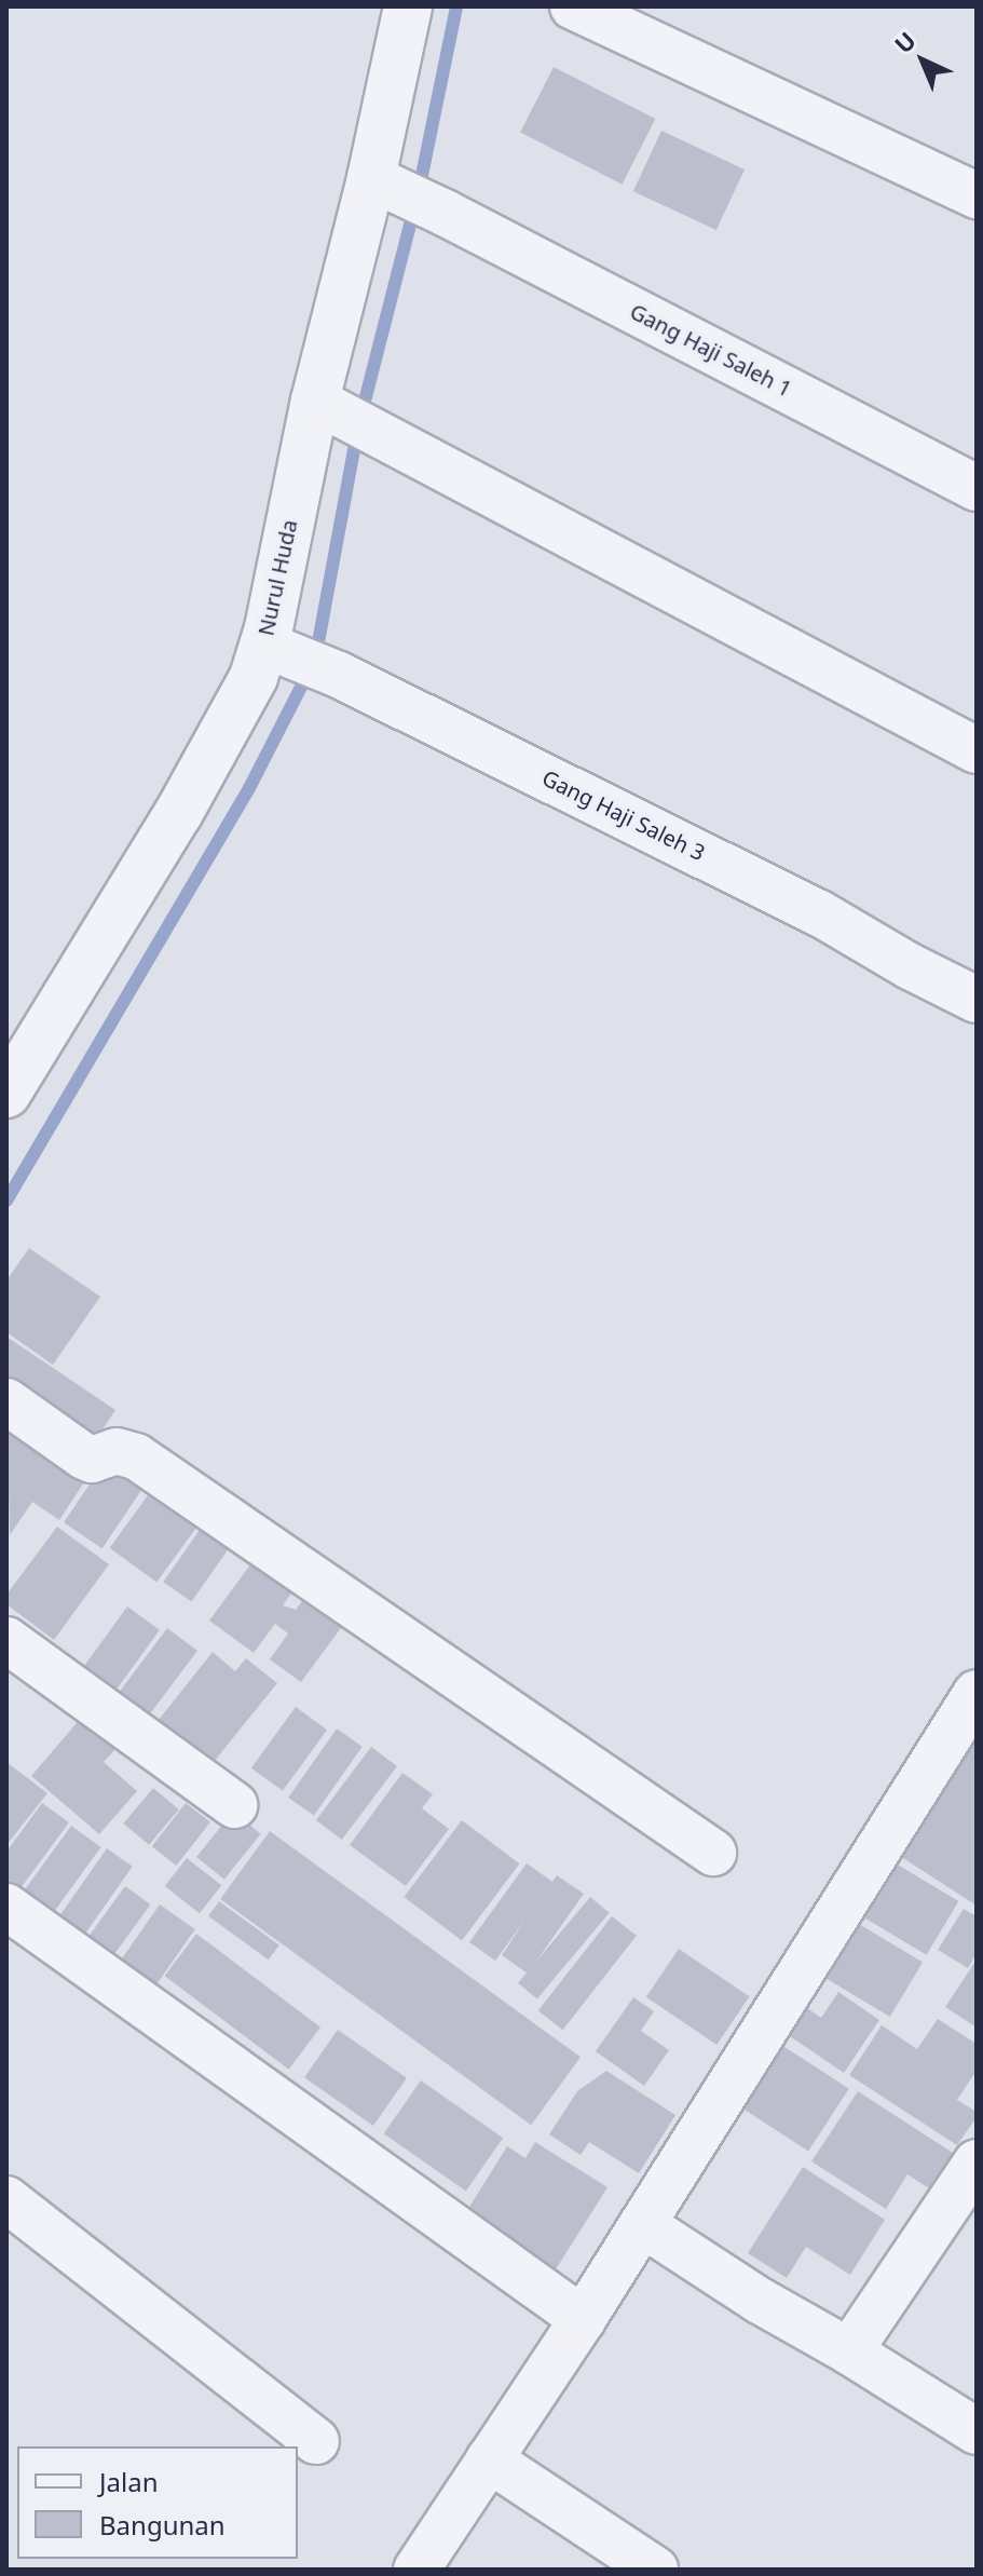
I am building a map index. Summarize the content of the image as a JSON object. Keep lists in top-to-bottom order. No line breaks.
{"streets":{"street":["Gang Haji Saleh 1","Nurul Huda","Gang Haji Saleh 3"]},"crossings":[["Gang Haji Saleh 1","Nurul Huda"],["Nurul Huda","Gang Haji Saleh 3"]],"legend":["Jalan","Bangunan"],"north":"top left"}
